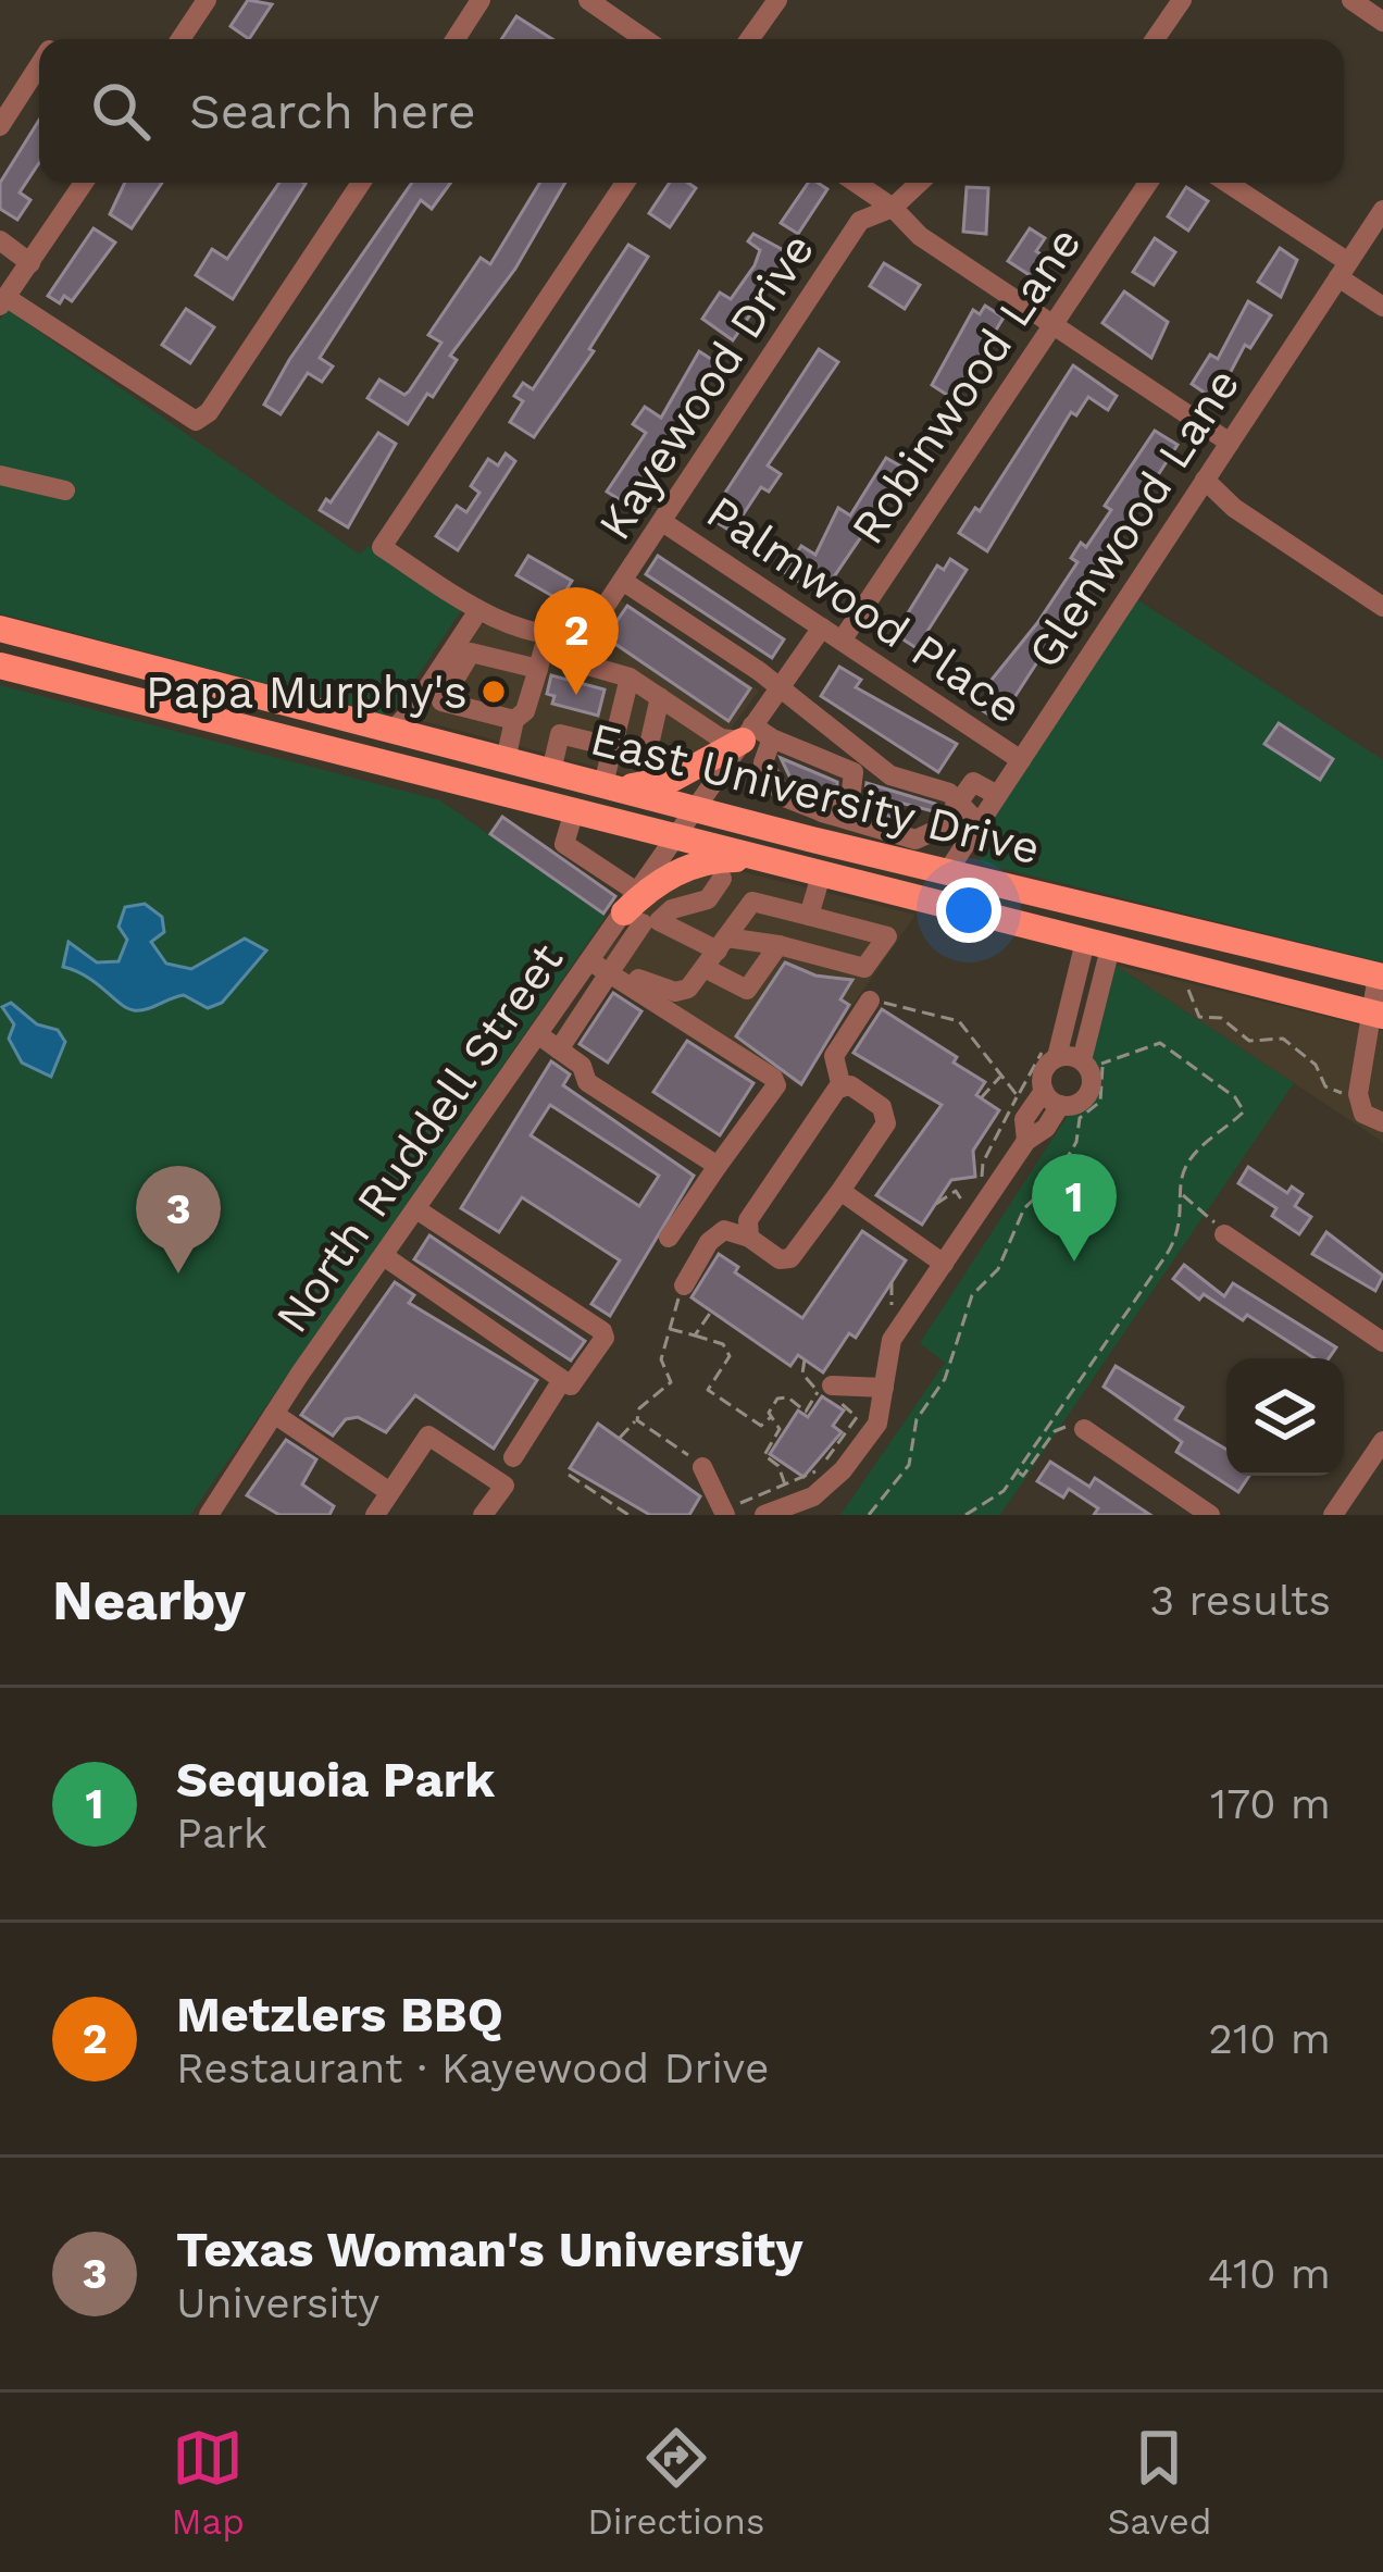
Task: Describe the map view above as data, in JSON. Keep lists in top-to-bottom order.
{
  "streets": {
    "main road": ["East University Drive"],
    "street": [
      "Robinwood Lane",
      "Kayewood Drive",
      "Glenwood Lane",
      "Palmwood Place",
      "North Ruddell Street"
    ]
  },
  "crossings": [
    ["Robinwood Lane", "Palmwood Place"],
    ["Kayewood Drive", "Palmwood Place"],
    ["Glenwood Lane", "Palmwood Place"],
    ["Glenwood Lane", "East University Drive"],
    ["East University Drive", "North Ruddell Street"]
  ],
  "places": ["Papa Murphy's"],
  "page": {
    "search": "Search here",
    "pins": ["2", "1", "3"],
    "heading": ["Nearby", "3 results"],
    "list": [
      {
        "mark": "1",
        "name": "Sequoia Park",
        "note": "Park",
        "value": "170 m"
      },
      {
        "mark": "2",
        "name": "Metzlers BBQ",
        "note": "Restaurant · Kayewood Drive",
        "value": "210 m"
      },
      {
        "mark": "3",
        "name": "Texas Woman's University",
        "note": "University",
        "value": "410 m"
      }
    ],
    "nav": ["Map", "Directions", "Saved"]
  }
}
